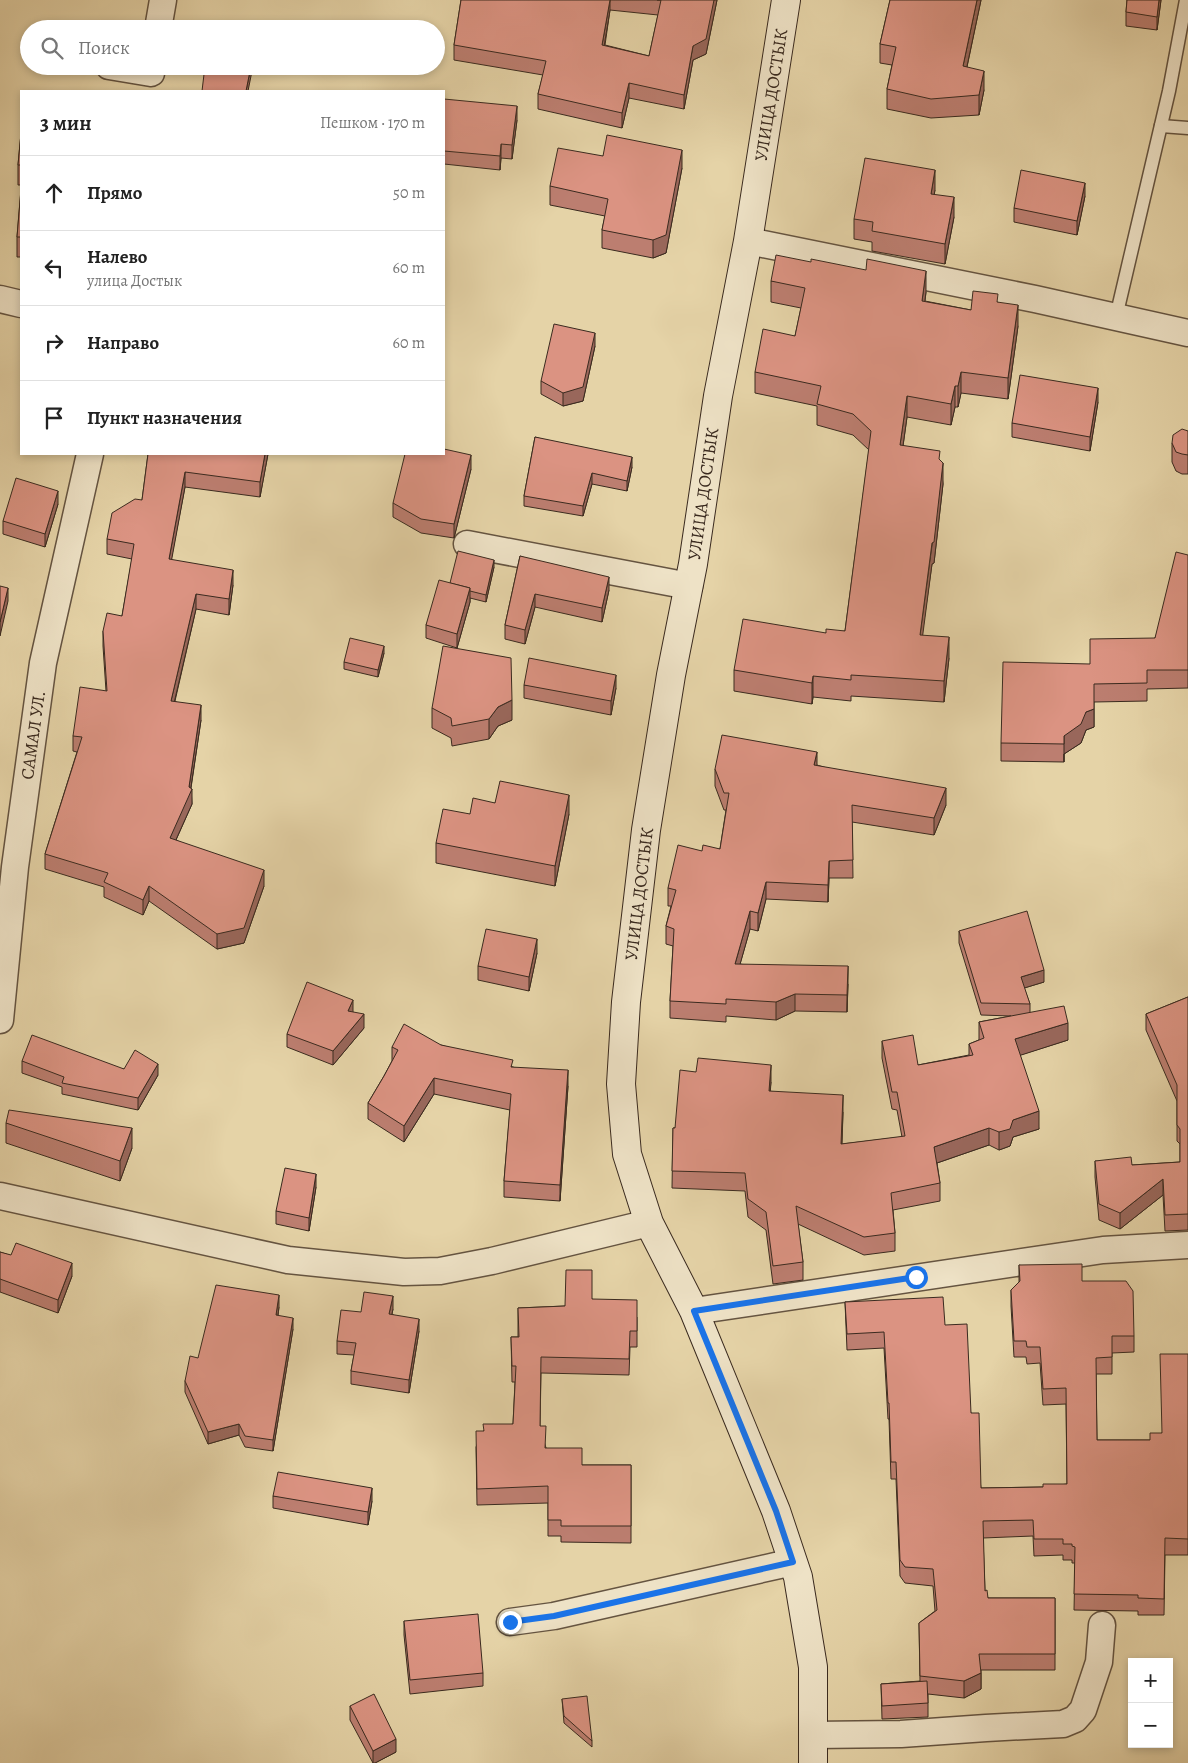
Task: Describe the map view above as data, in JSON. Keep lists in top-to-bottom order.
{
  "streets": {
    "main road": ["УЛИЦА ДОСТЫК"],
    "street": ["САМАЛ УЛ."]
  },
  "page": {
    "search": "Поиск",
    "heading": ["3 мин", "Пешком · 170 m"],
    "list": [
      ["Прямо", "50 m"],
      ["Налево", "улица Достык", "60 m"],
      ["Направо", "60 m"],
      "Пункт назначения"
    ],
    "map_buttons": ["+", "−"]
  }
}
